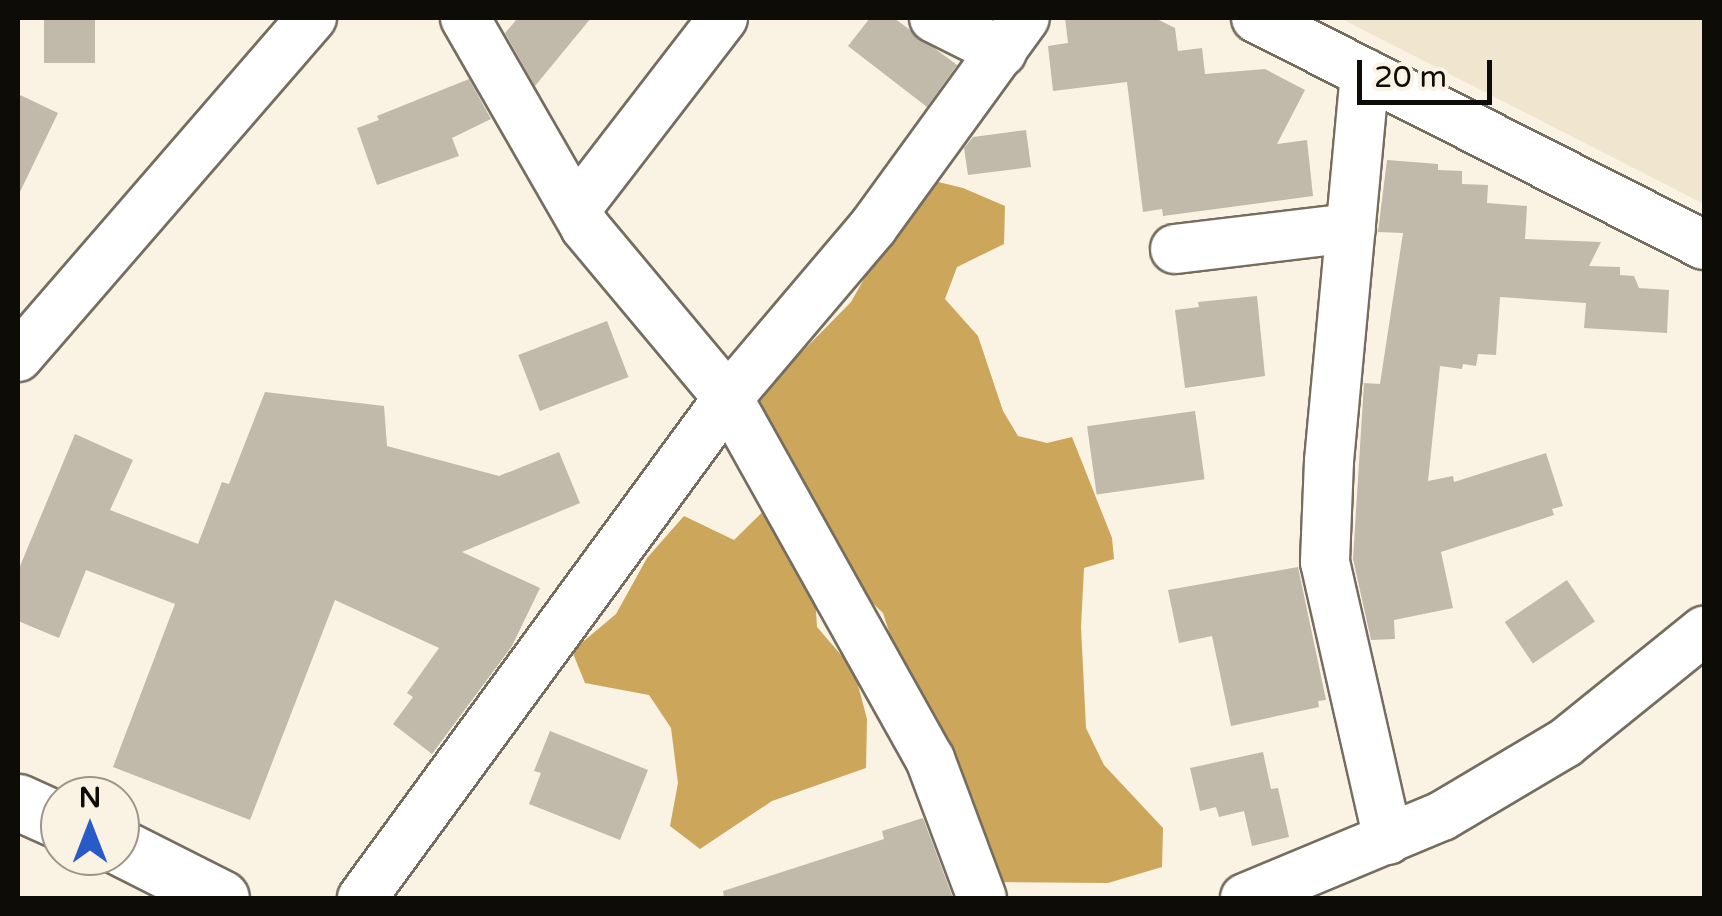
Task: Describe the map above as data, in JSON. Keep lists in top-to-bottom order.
{
  "scale_bar": "20 m",
  "north": "top"
}
